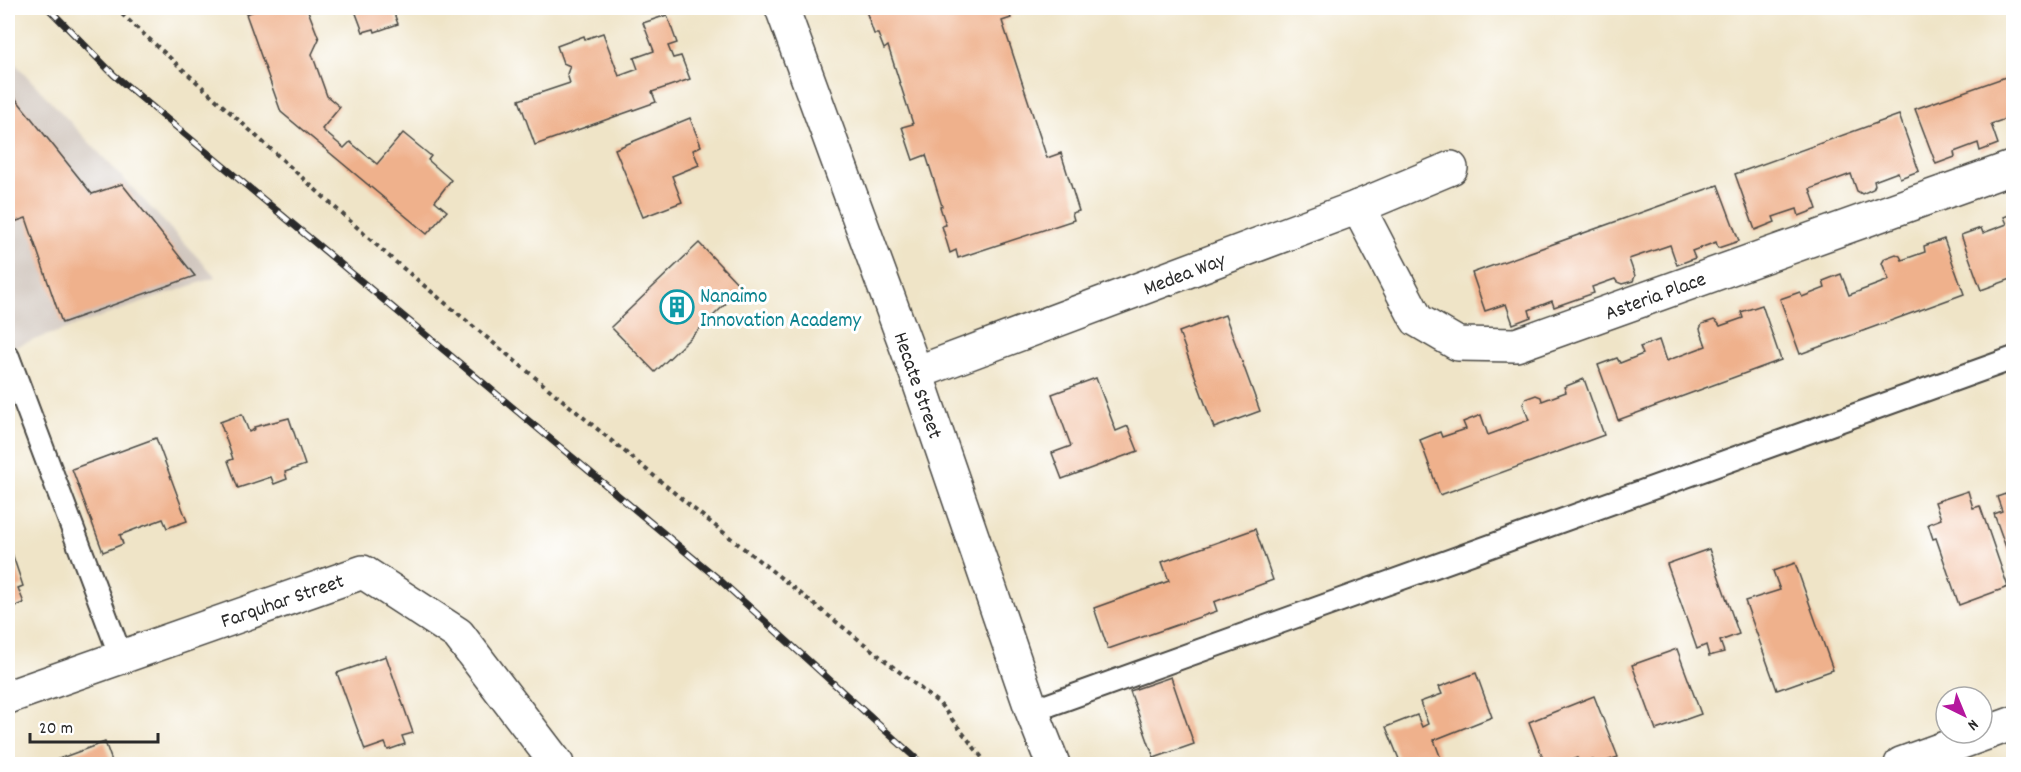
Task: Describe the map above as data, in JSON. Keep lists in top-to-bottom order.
{
  "streets": {
    "street": [
      "Medea Way",
      "Asteria Place",
      "Hecate Street",
      "Farquhar Street"
    ]
  },
  "crossings": [
    ["Medea Way", "Asteria Place"],
    ["Medea Way", "Hecate Street"]
  ],
  "places": {
    "building": ["Nanaimo Innovation Academy"]
  },
  "scale_bar": "20 m",
  "north": "bottom right"
}
